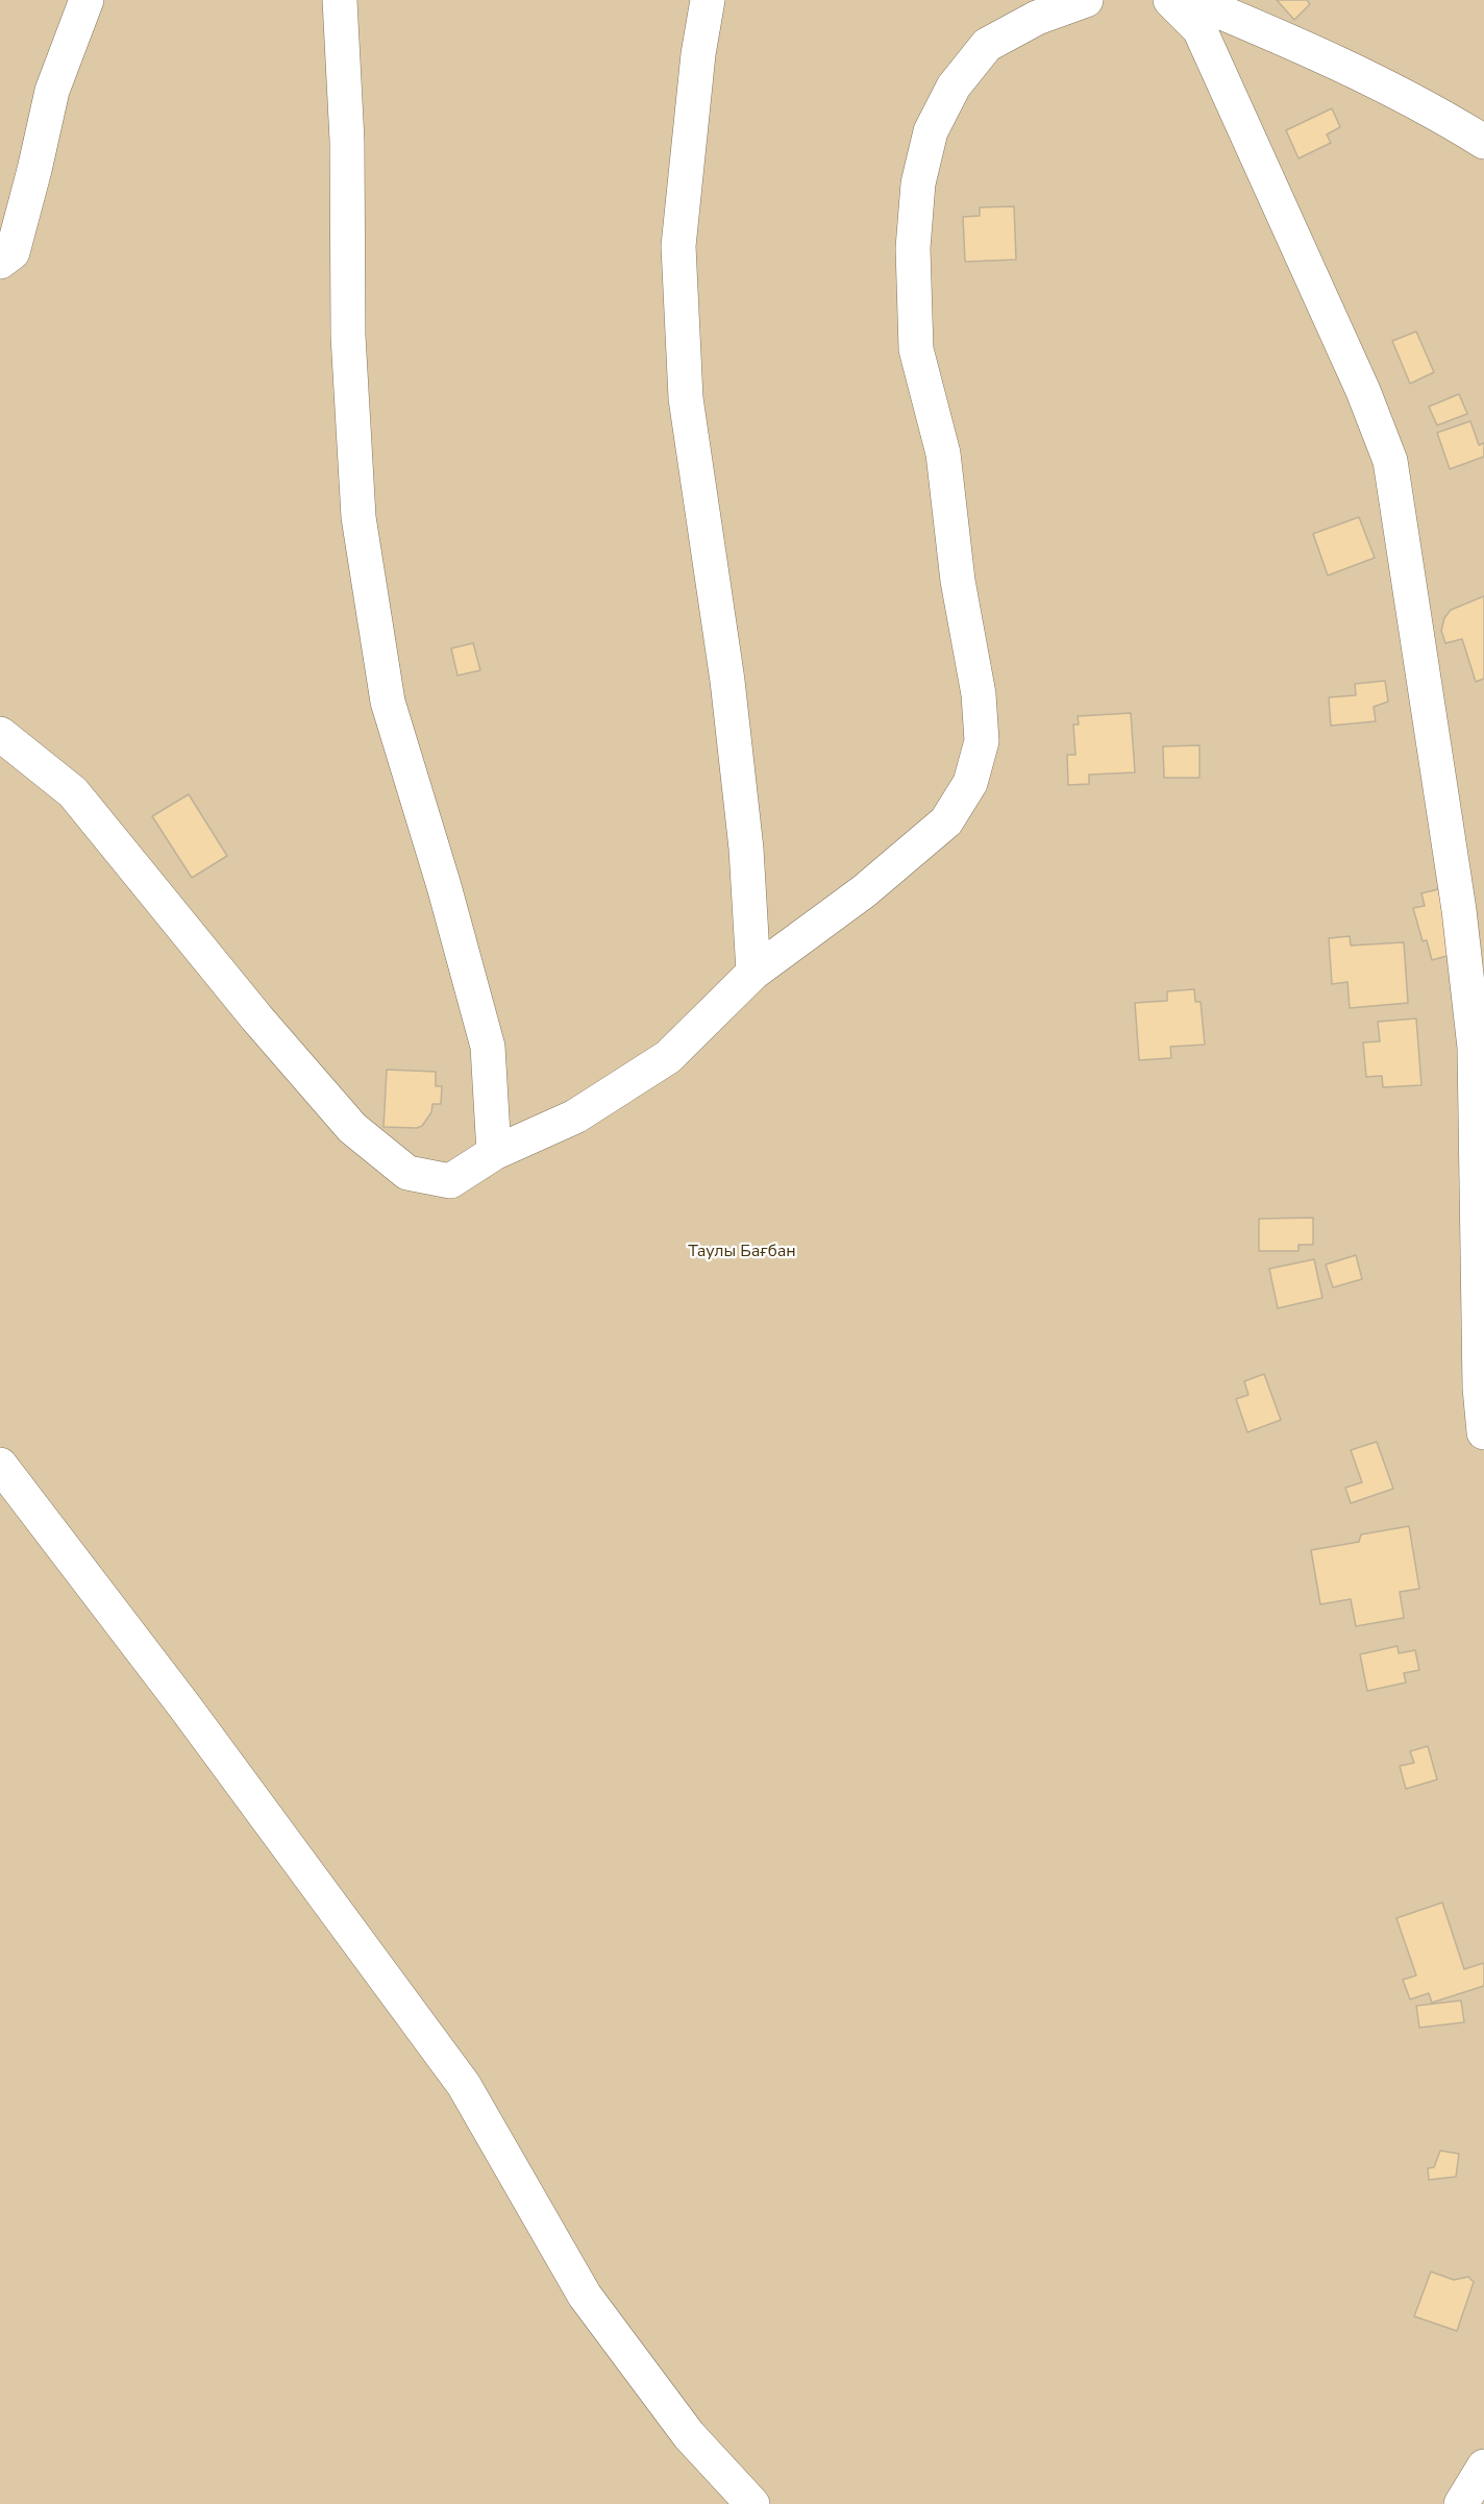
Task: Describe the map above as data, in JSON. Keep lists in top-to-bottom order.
{
  "parks": ["Таулы Бағбан"]
}
